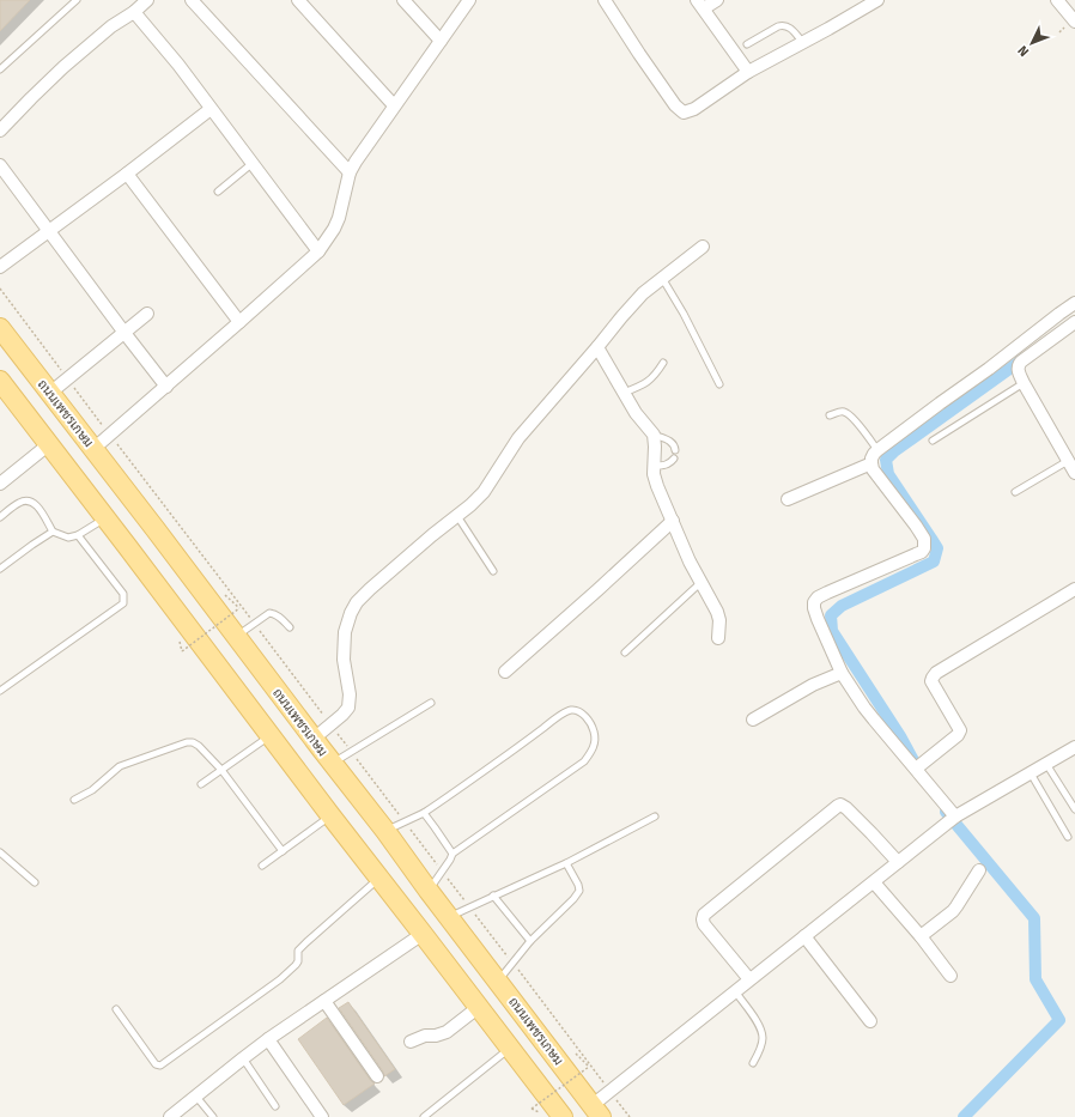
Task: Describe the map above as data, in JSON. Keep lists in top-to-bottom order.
{
  "streets": {
    "main road": ["ถนนเพชรเกษม"]
  },
  "north": "bottom left"
}
